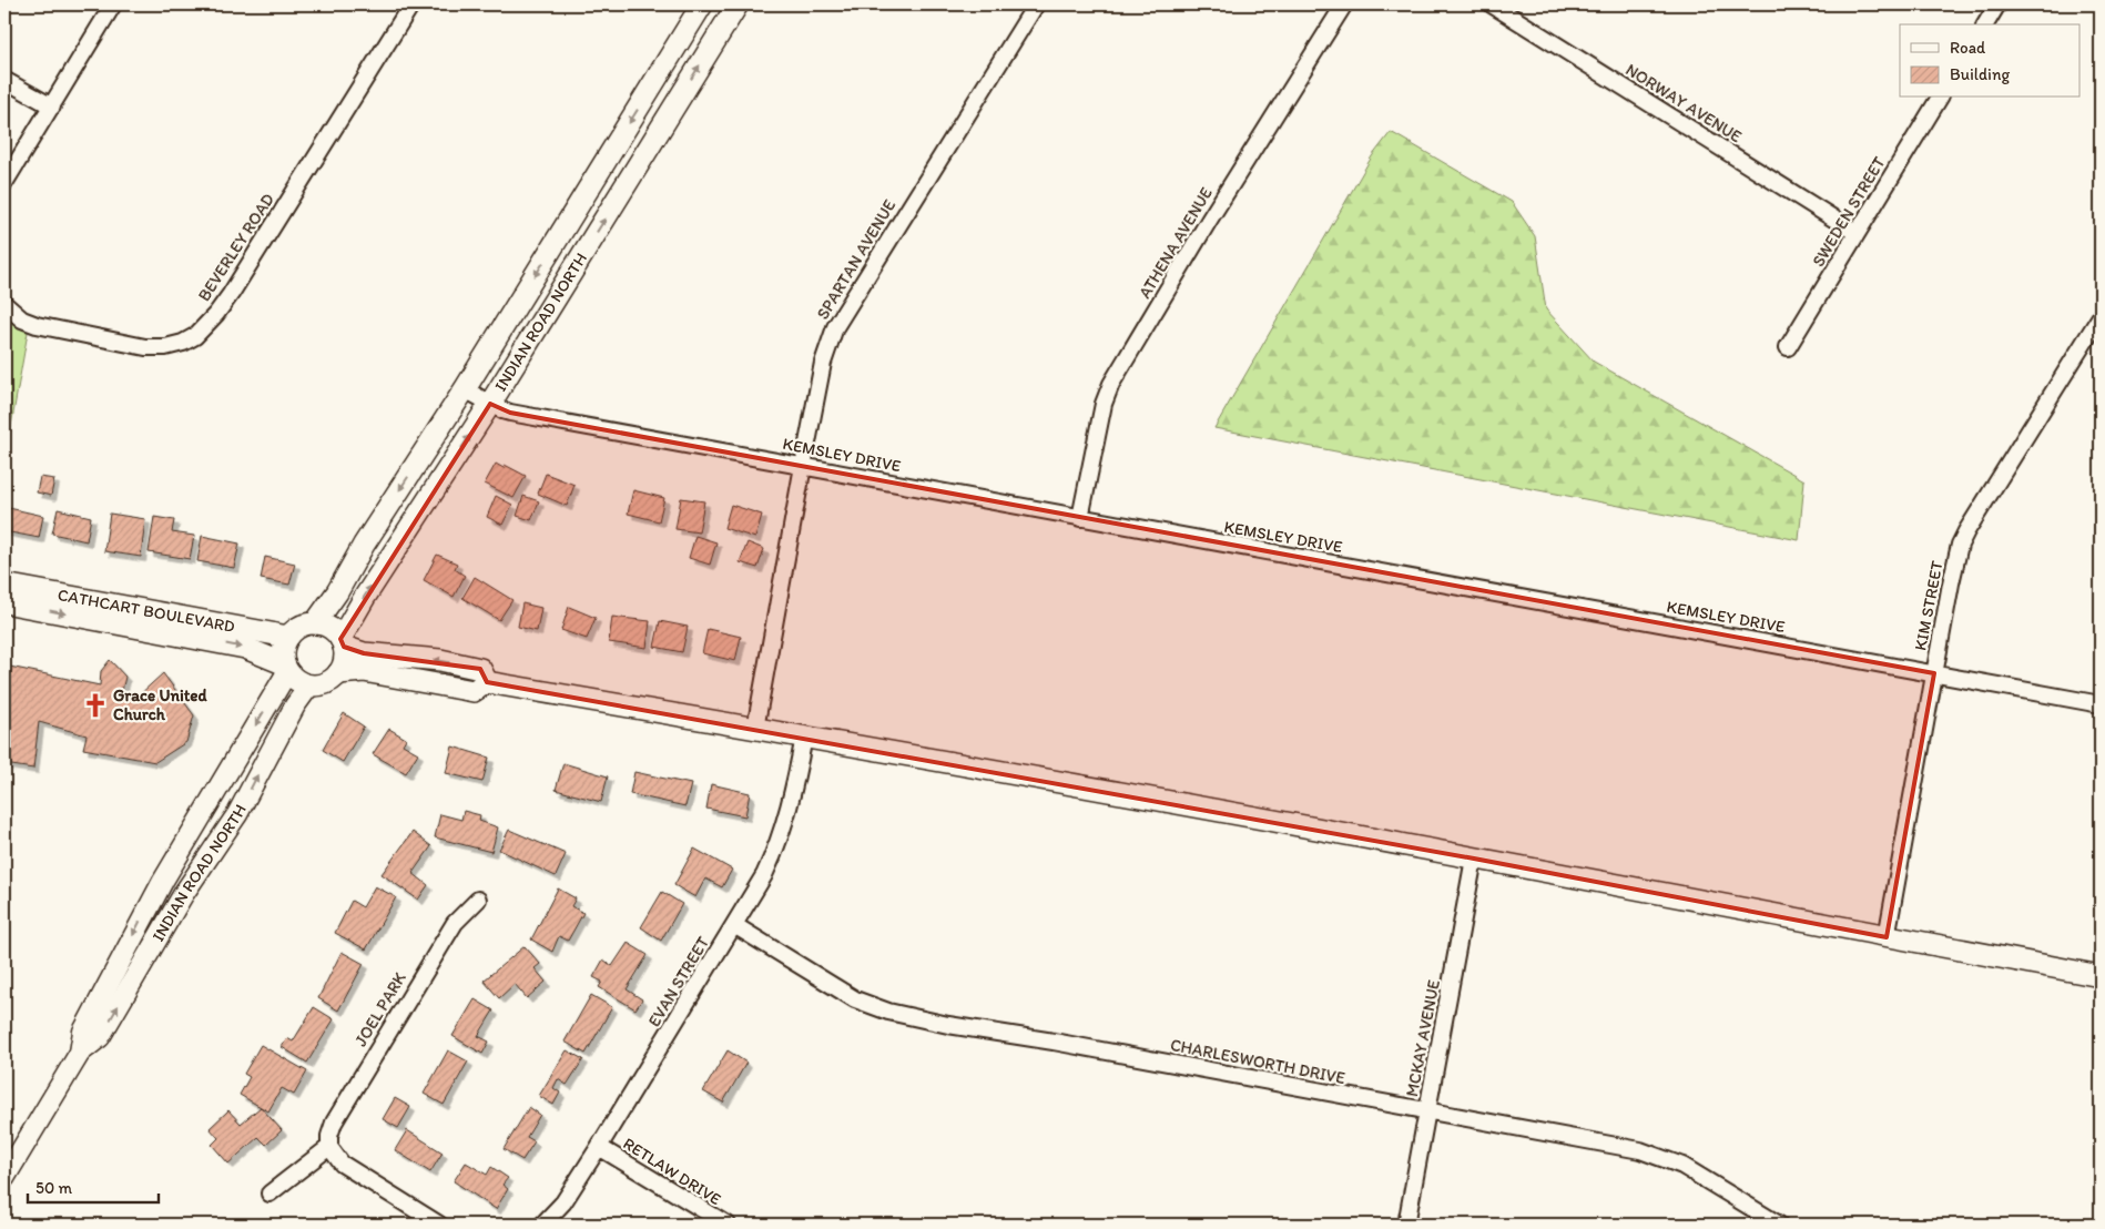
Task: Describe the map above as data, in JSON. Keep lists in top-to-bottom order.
{
  "streets": {
    "main road": ["INDIAN ROAD NORTH", "CATHCART BOULEVARD"],
    "street": [
      "NORWAY AVENUE",
      "SWEDEN STREET",
      "ATHENA AVENUE",
      "BEVERLEY ROAD",
      "SPARTAN AVENUE",
      "KEMSLEY DRIVE",
      "KIM STREET",
      "EVAN STREET",
      "JOEL PARK",
      "MCKAY AVENUE",
      "CHARLESWORTH DRIVE",
      "RETLAW DRIVE"
    ]
  },
  "crossings": [
    ["NORWAY AVENUE", "SWEDEN STREET"],
    ["ATHENA AVENUE", "KEMSLEY DRIVE"],
    ["SPARTAN AVENUE", "KEMSLEY DRIVE"],
    ["INDIAN ROAD NORTH", "KEMSLEY DRIVE"],
    ["INDIAN ROAD NORTH", "CATHCART BOULEVARD"],
    ["KEMSLEY DRIVE", "KIM STREET"],
    ["EVAN STREET", "CHARLESWORTH DRIVE"],
    ["EVAN STREET", "RETLAW DRIVE"],
    ["MCKAY AVENUE", "CHARLESWORTH DRIVE"]
  ],
  "places": {
    "church": ["Grace United Church"]
  },
  "legend": ["Road", "Building"],
  "scale_bar": "50 m"
}
